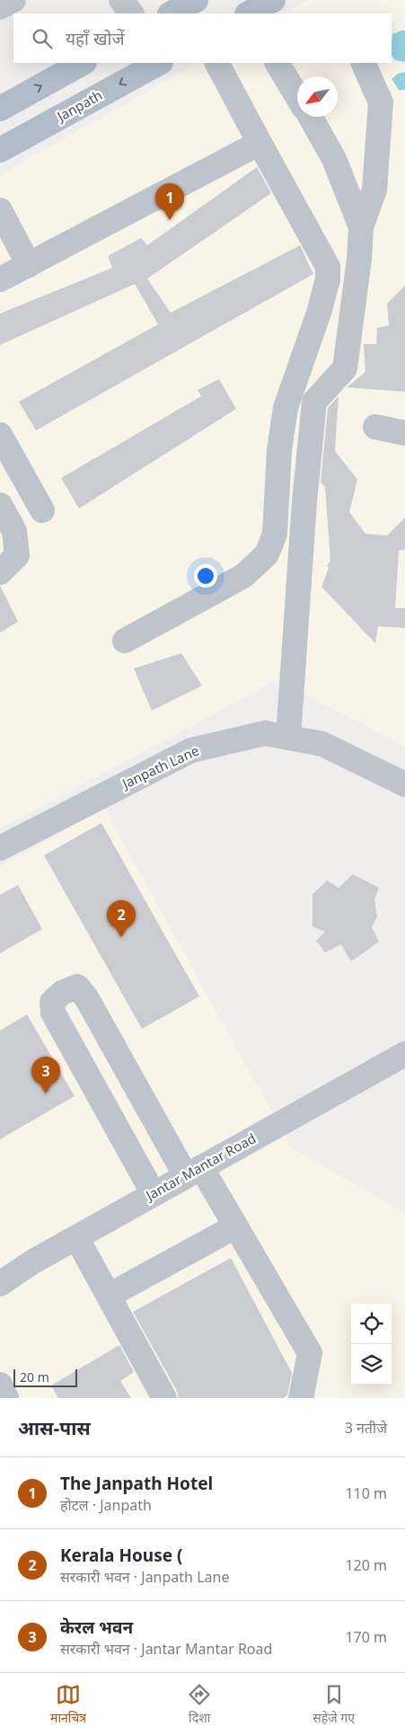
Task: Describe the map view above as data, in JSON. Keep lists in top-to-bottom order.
{
  "streets": {
    "main road": ["Janpath"],
    "street": ["Janpath Lane", "Jantar Mantar Road"]
  },
  "scale_bar": "20 m",
  "north": "bottom left",
  "page": {
    "search": "यहाँ खोजें",
    "pins": ["1", "2", "3"],
    "scale": "20 m",
    "heading": ["आस-पास", "3 नतीजे"],
    "list": [
      {
        "mark": "1",
        "name": "The Janpath Hotel",
        "note": "होटल · Janpath",
        "value": "110 m"
      },
      {
        "mark": "2",
        "name": "Kerala House (",
        "note": "सरकारी भवन · Janpath Lane",
        "value": "120 m"
      },
      {
        "mark": "3",
        "name": "केरल भवन",
        "note": "सरकारी भवन · Jantar Mantar Road",
        "value": "170 m"
      }
    ],
    "nav": ["मानचित्र", "दिशा", "सहेजे गए"]
  }
}
